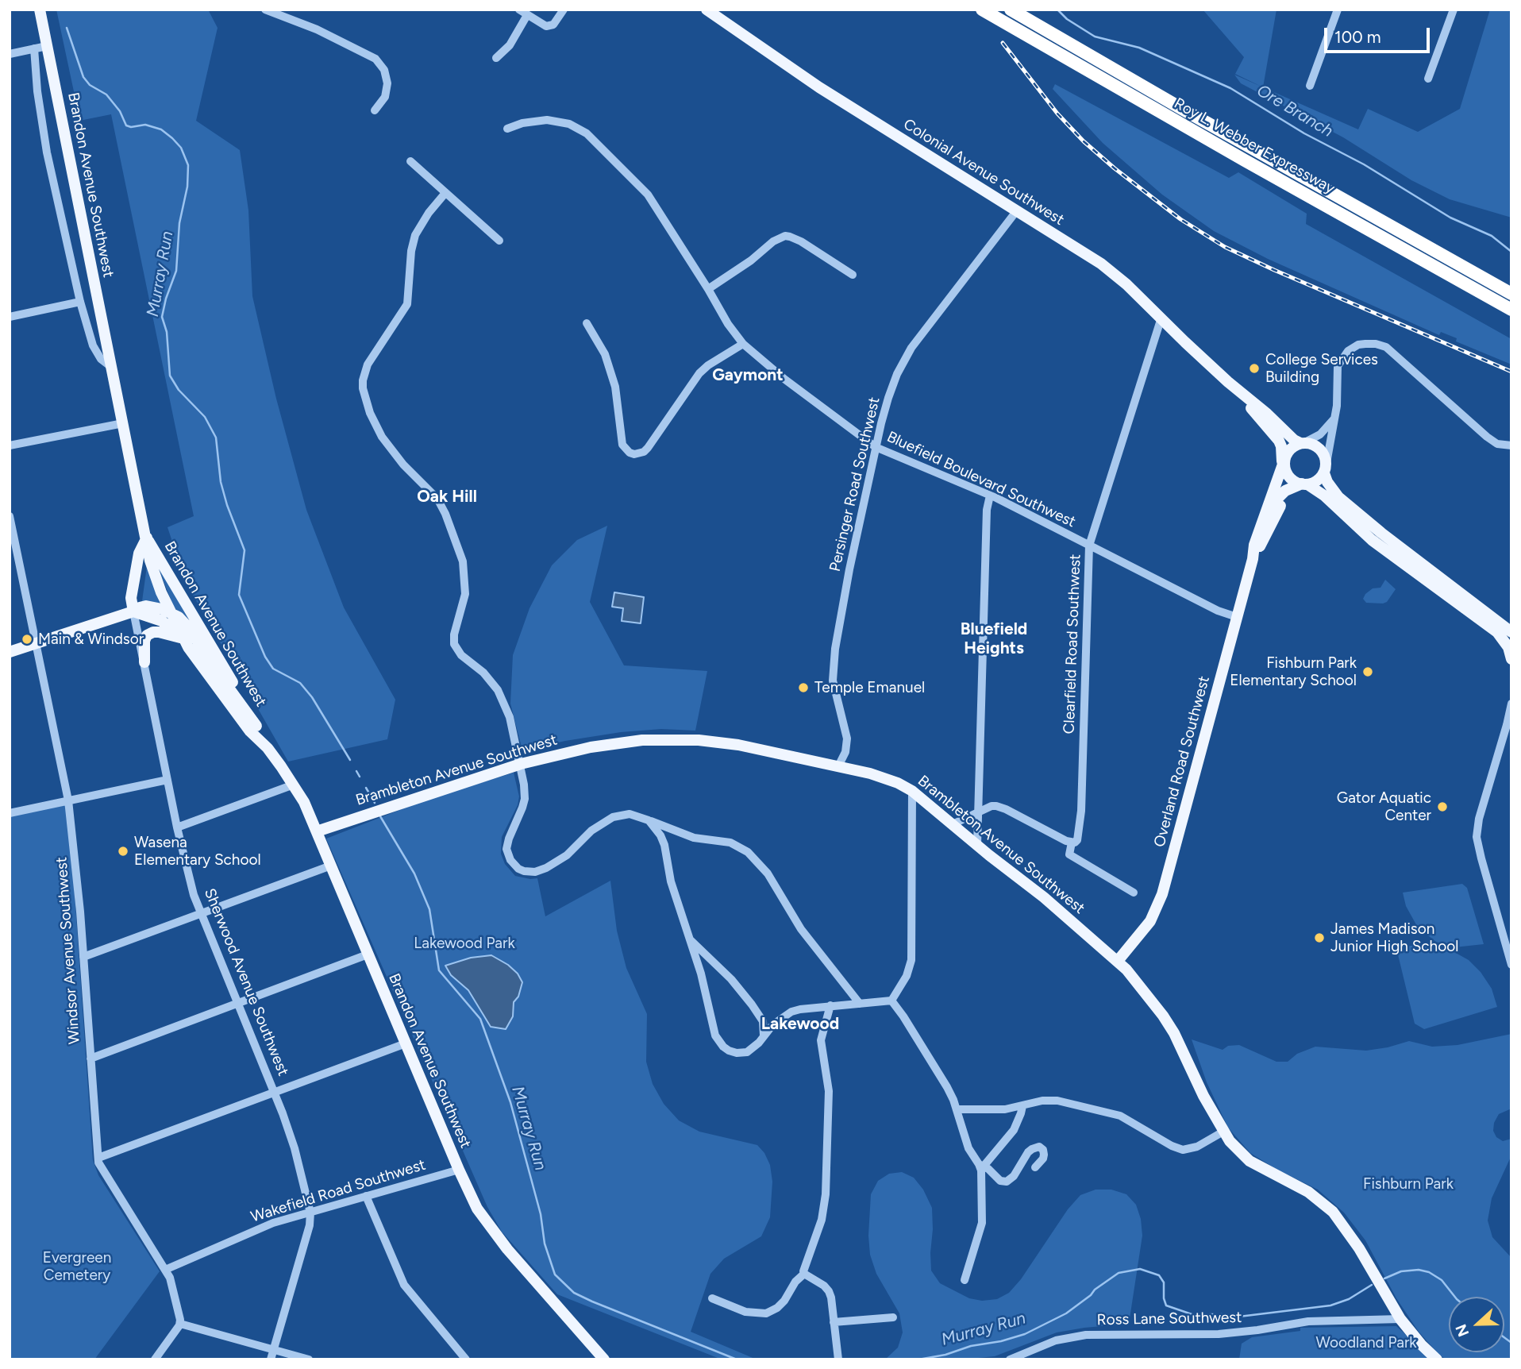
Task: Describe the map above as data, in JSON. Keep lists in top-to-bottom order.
{
  "streets": {
    "highway": ["Roy L. Webber Expressway"],
    "main road": [
      "Colonial Avenue Southwest",
      "Brandon Avenue Southwest",
      "Overland Road Southwest",
      "Brambleton Avenue Southwest",
      "Sherwood Avenue Southwest"
    ],
    "street": [
      "Bluefield Boulevard Southwest",
      "Persinger Road Southwest",
      "Clearfield Road Southwest",
      "Windsor Avenue Southwest",
      "Wakefield Road Southwest",
      "Ross Lane Southwest"
    ]
  },
  "crossings": [
    ["Colonial Avenue Southwest", "Persinger Road Southwest"],
    ["Colonial Avenue Southwest", "Clearfield Road Southwest"],
    ["Colonial Avenue Southwest", "Overland Road Southwest"],
    ["Brandon Avenue Southwest", "Brambleton Avenue Southwest"],
    ["Brandon Avenue Southwest", "Windsor Avenue Southwest"],
    ["Brandon Avenue Southwest", "Sherwood Avenue Southwest"],
    ["Brandon Avenue Southwest", "Wakefield Road Southwest"],
    ["Bluefield Boulevard Southwest", "Persinger Road Southwest"],
    ["Bluefield Boulevard Southwest", "Clearfield Road Southwest"],
    ["Bluefield Boulevard Southwest", "Overland Road Southwest"],
    ["Persinger Road Southwest", "Brambleton Avenue Southwest"],
    ["Overland Road Southwest", "Brambleton Avenue Southwest"],
    ["Brambleton Avenue Southwest", "Ross Lane Southwest"],
    ["Windsor Avenue Southwest", "Wakefield Road Southwest"],
    ["Sherwood Avenue Southwest", "Wakefield Road Southwest"]
  ],
  "districts": [
    "Gaymont",
    "Oak Hill",
    "Bluefield Heights",
    "Lakewood"
  ],
  "water": ["Ore Branch", "Murray Run"],
  "parks": [
    "Lakewood Park",
    "Fishburn Park",
    "Evergreen Cemetery",
    "Woodland Park"
  ],
  "places": [
    "College Services Building",
    "Main & Windsor",
    "Fishburn Park Elementary School",
    "Temple Emanuel",
    "Gator Aquatic Center",
    "Wasena Elementary School",
    "James Madison Junior High School"
  ],
  "scale_bar": "100 m",
  "north": "left"
}
